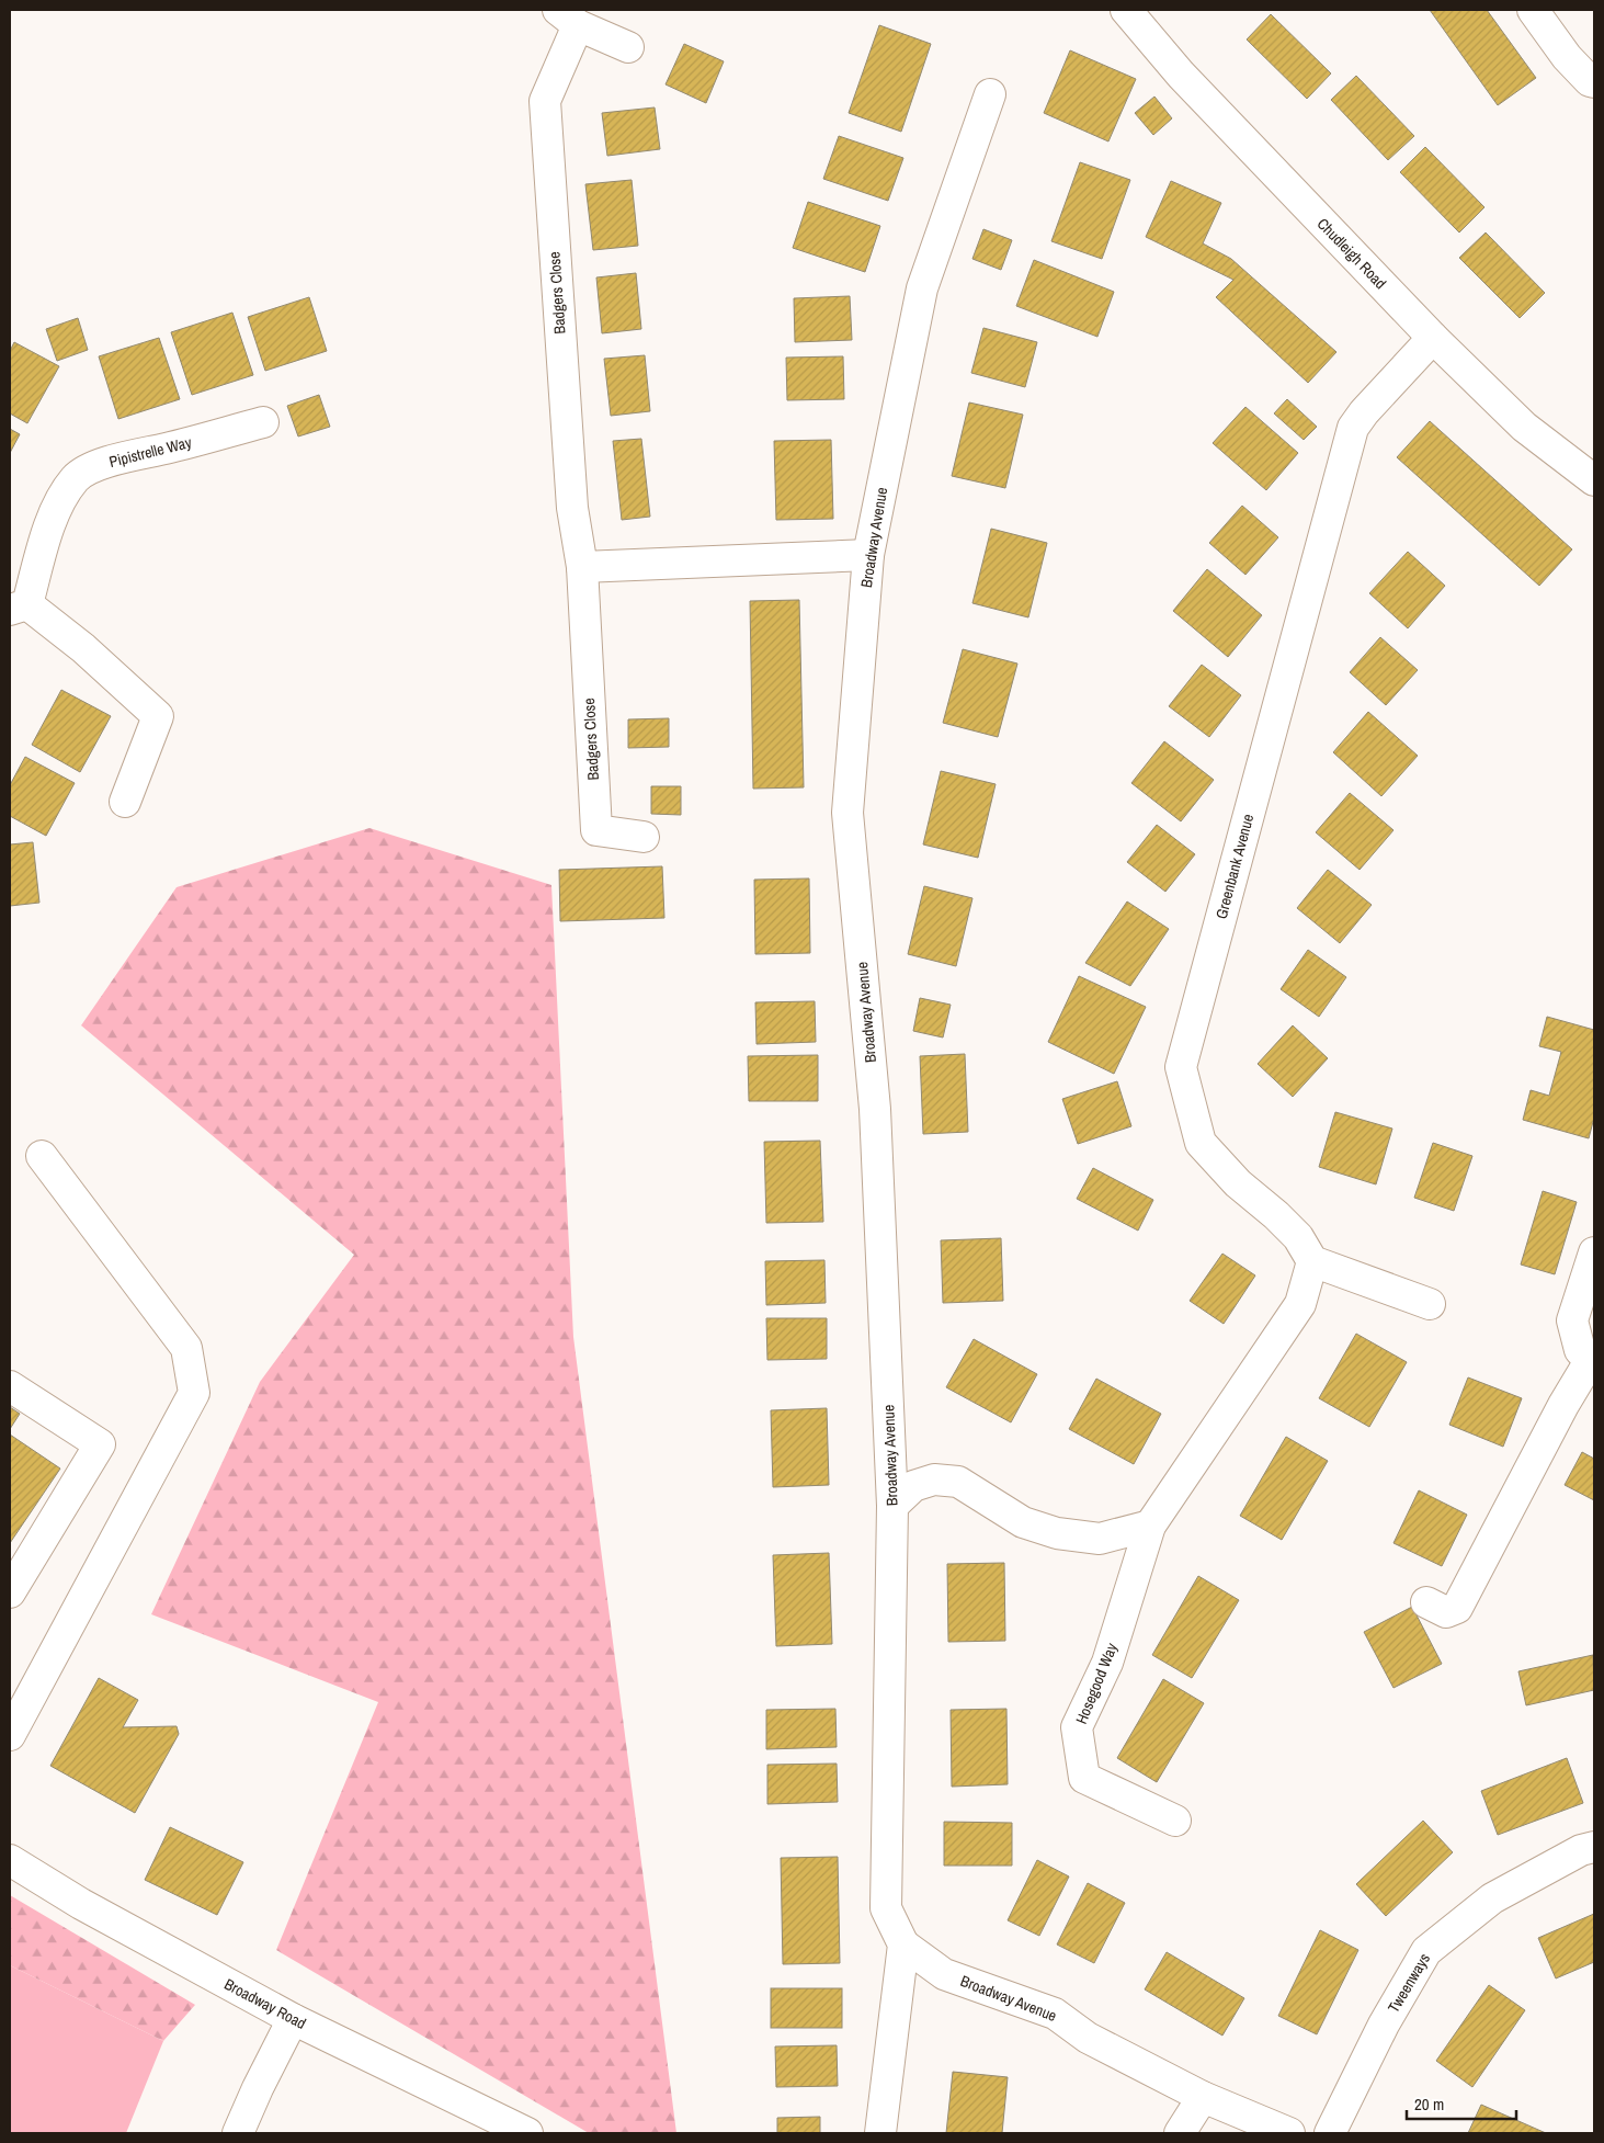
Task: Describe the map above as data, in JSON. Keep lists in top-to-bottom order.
{
  "streets": {
    "street": [
      "Chudleigh Road",
      "Badgers Close",
      "Pipistrelle Way",
      "Broadway Avenue",
      "Greenbank Avenue",
      "Hosegood Way",
      "Tweenways",
      "Broadway Road"
    ]
  },
  "crossings": [
    ["Chudleigh Road", "Greenbank Avenue"],
    ["Greenbank Avenue", "Hosegood Way"]
  ],
  "scale_bar": "20 m"
}
